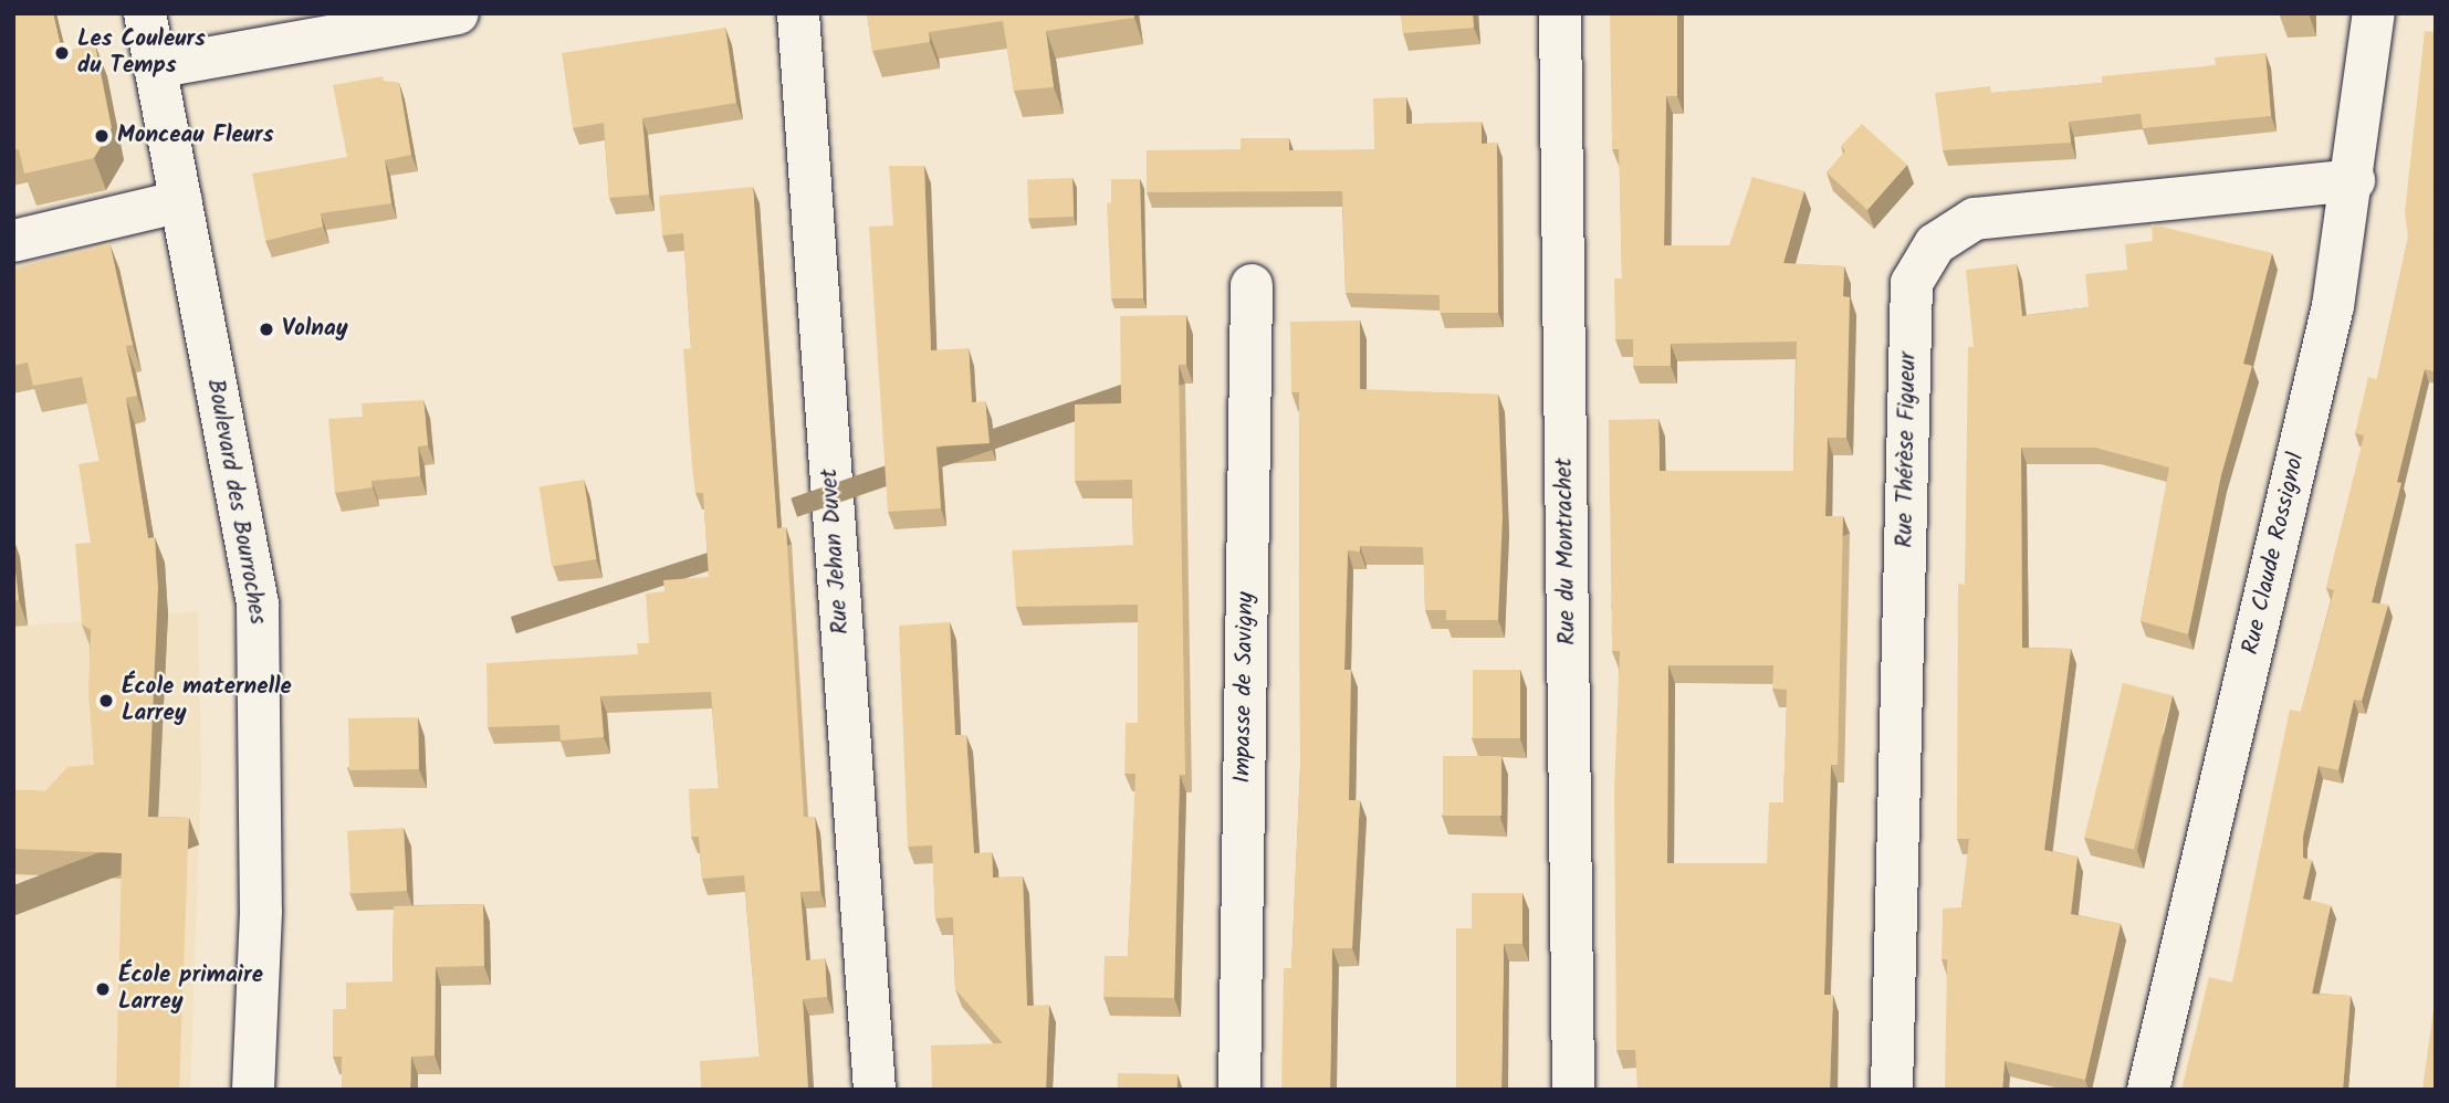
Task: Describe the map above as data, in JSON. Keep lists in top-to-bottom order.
{
  "streets": {
    "street": [
      "Rue Thérèse Figueur",
      "Boulevard des Bourroches",
      "Rue Jehan Duvet",
      "Rue du Montrachet",
      "Rue Claude Rossignol",
      "Impasse de Savigny"
    ]
  },
  "crossings": [
    ["Rue Thérèse Figueur", "Rue Claude Rossignol"]
  ],
  "places": [
    "Les Couleurs du Temps",
    "Monceau Fleurs",
    "Volnay",
    "École maternelle Larrey",
    "École primaire Larrey"
  ]
}
